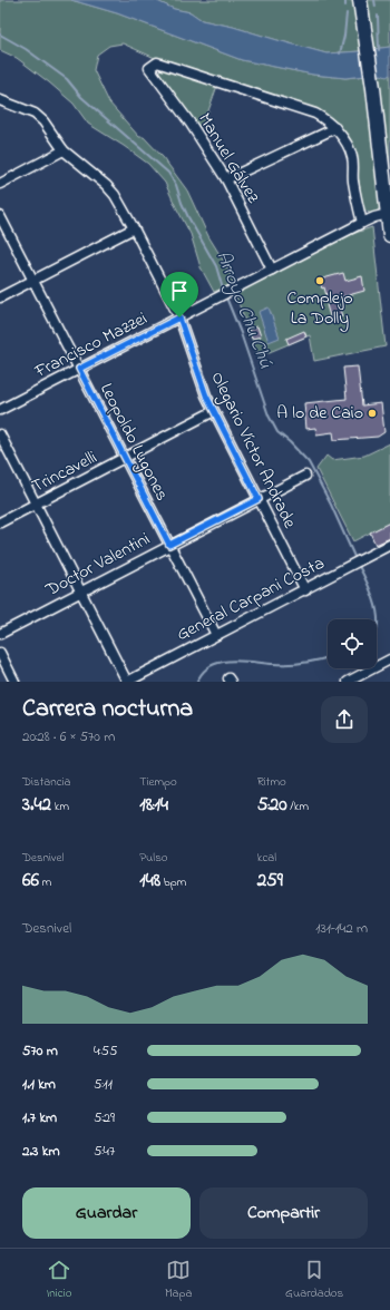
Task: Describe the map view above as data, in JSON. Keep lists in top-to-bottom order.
{
  "streets": {
    "street": [
      "Manuel Gálvez",
      "Francisco Mazzei",
      "Leopoldo Lugones",
      "Olegario Víctor Andrade",
      "Trincavelli",
      "Doctor Valentini",
      "General Carpani Costa"
    ]
  },
  "crossings": [
    ["Manuel Gálvez", "Francisco Mazzei"],
    ["Francisco Mazzei", "Leopoldo Lugones"],
    ["Francisco Mazzei", "Olegario Víctor Andrade"],
    ["Leopoldo Lugones", "Trincavelli"],
    ["Leopoldo Lugones", "Doctor Valentini"],
    ["Leopoldo Lugones", "General Carpani Costa"],
    ["Olegario Víctor Andrade", "Trincavelli"],
    ["Olegario Víctor Andrade", "Doctor Valentini"],
    ["Olegario Víctor Andrade", "General Carpani Costa"]
  ],
  "water": ["Arroyo Chu Chú"],
  "places": ["Complejo La Dolly", "A lo de Caio"],
  "page": {
    "heading": ["Carrera nocturna", "20:28 · 6 × 570 m"],
    "stats": [
      ["Distancia", "3.42 km"],
      ["Tiempo", "18:14"],
      ["Ritmo", "5:20 /km"],
      ["Desnivel", "66 m"],
      ["Pulso", "148 bpm"],
      ["kcal", "259"]
    ],
    "chart": ["Desnivel", "131–142 m"],
    "list": [
      {
        "name": "570 m",
        "note": "4:55"
      },
      {
        "name": "1.1 km",
        "note": "5:11"
      },
      {
        "name": "1.7 km",
        "note": "5:29"
      },
      {
        "name": "2.3 km",
        "note": "5:47"
      }
    ],
    "buttons": ["Guardar", "Compartir"],
    "tabs": ["Inicio", "Mapa", "Guardados"]
  }
}
